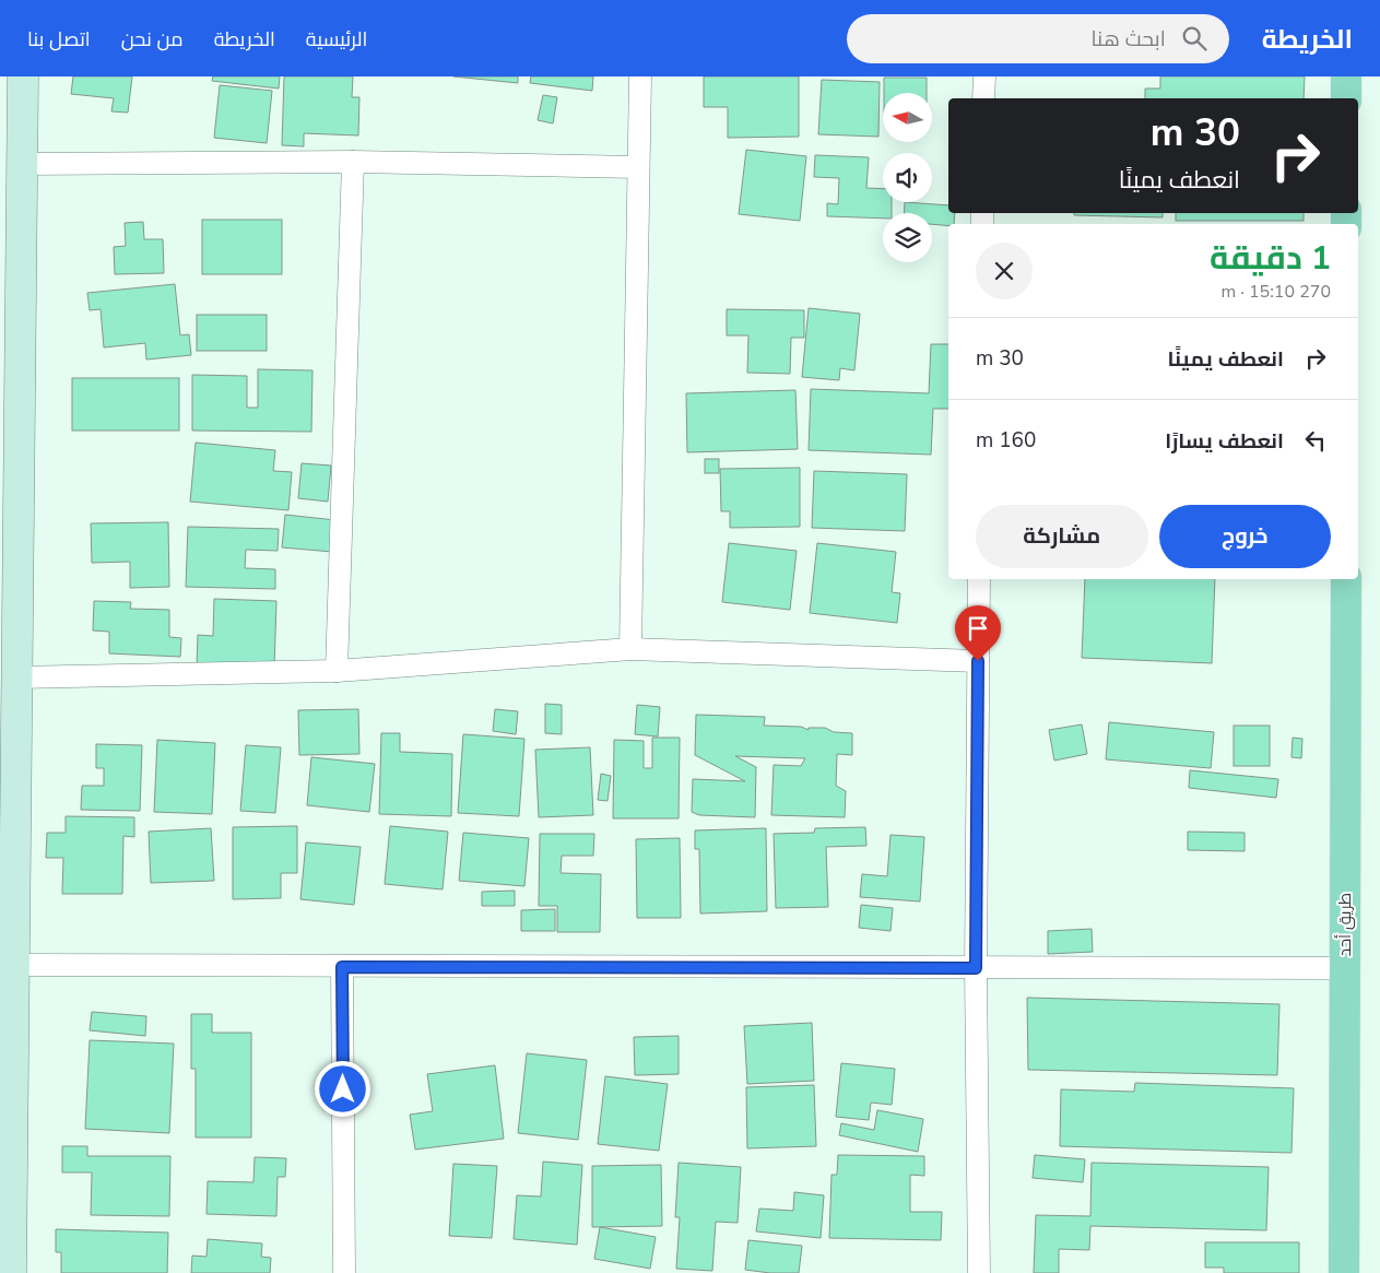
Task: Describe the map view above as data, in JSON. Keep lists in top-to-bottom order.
{
  "streets": {
    "main road": ["طريق أحد"]
  },
  "north": "left",
  "page": {
    "header": "الخريطة",
    "search": "ابحث هنا",
    "nav": [
      "الرئيسية",
      "الخريطة",
      "من نحن",
      "اتصل بنا"
    ],
    "turn": ["30 m", "انعطف يمينًا"],
    "heading": ["1 دقيقة", "270 m · 15:10"],
    "list": [
      {
        "name": "انعطف يمينًا",
        "value": "30 m"
      },
      {
        "name": "انعطف يسارًا",
        "value": "160 m"
      }
    ],
    "buttons": ["خروج", "مشاركة"]
  }
}
